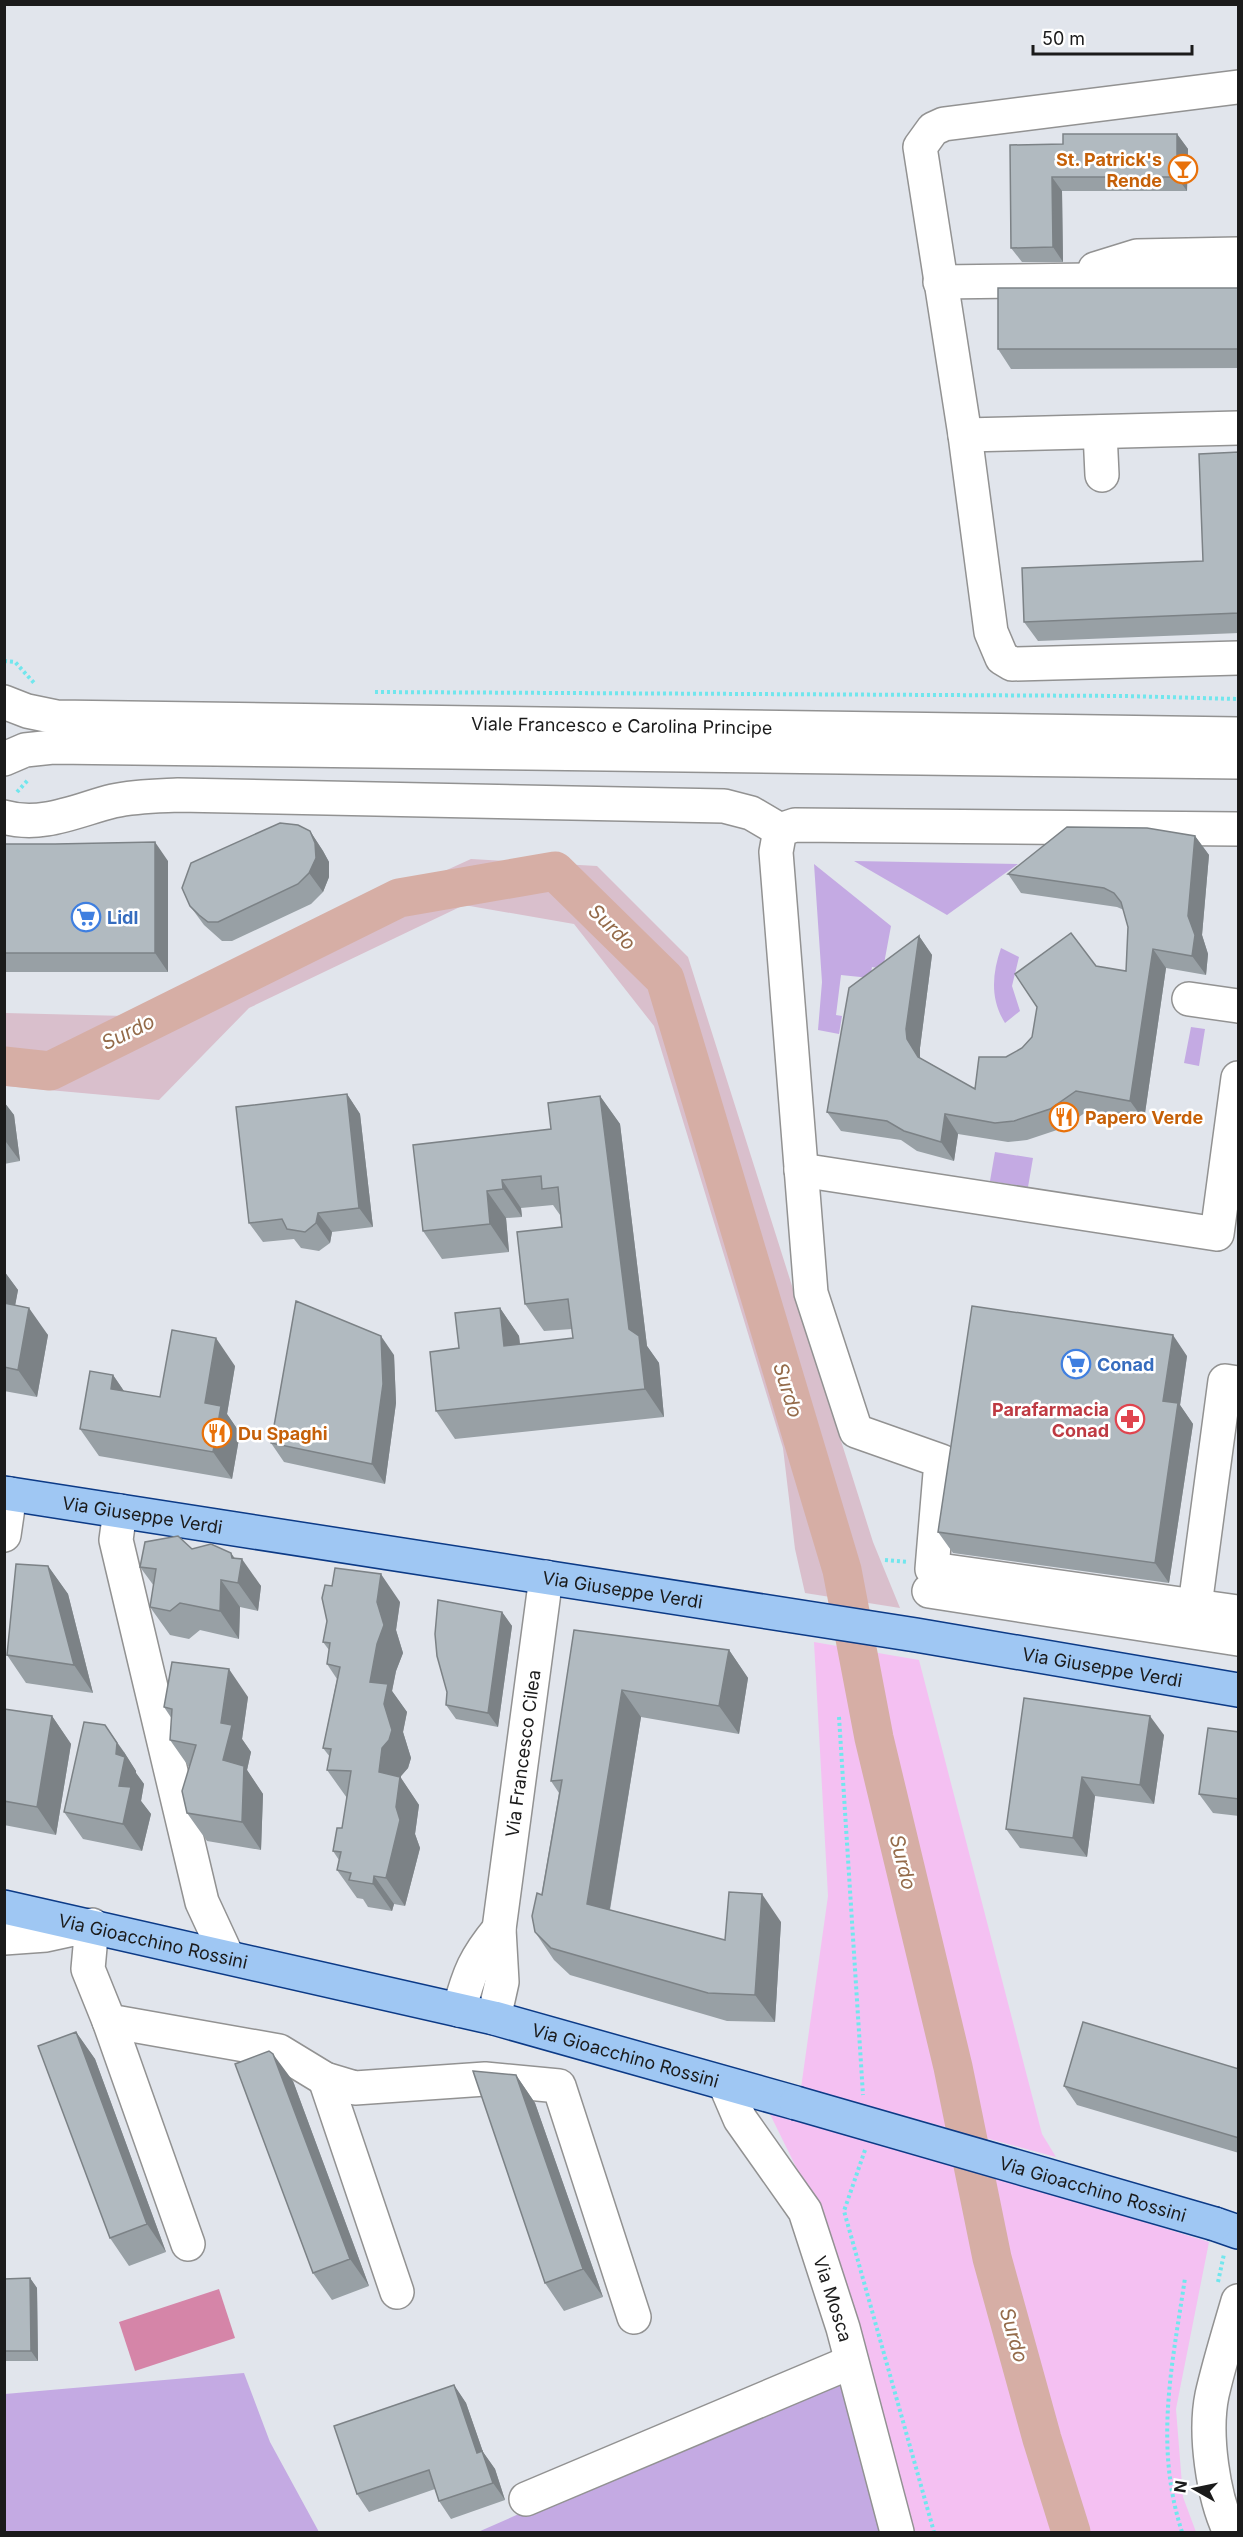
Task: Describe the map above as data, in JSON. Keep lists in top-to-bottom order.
{
  "streets": {
    "main road": ["Via Giuseppe Verdi", "Via Gioacchino Rossini"],
    "street": ["Viale Francesco e Carolina Principe", "Via Francesco Cilea", "Via Mosca"]
  },
  "crossings": [
    ["Via Giuseppe Verdi", "Via Francesco Cilea"],
    ["Via Francesco Cilea", "Via Gioacchino Rossini"],
    ["Via Gioacchino Rossini", "Via Mosca"]
  ],
  "water": ["Surdo"],
  "places": {
    "bar": ["St. Patrick's Rende"],
    "supermarket": ["Lidl", "Conad"],
    "restaurant": ["Papero Verde", "Du Spaghi"],
    "pharmacy": ["Parafarmacia Conad"]
  },
  "scale_bar": "50 m",
  "north": "left"
}
